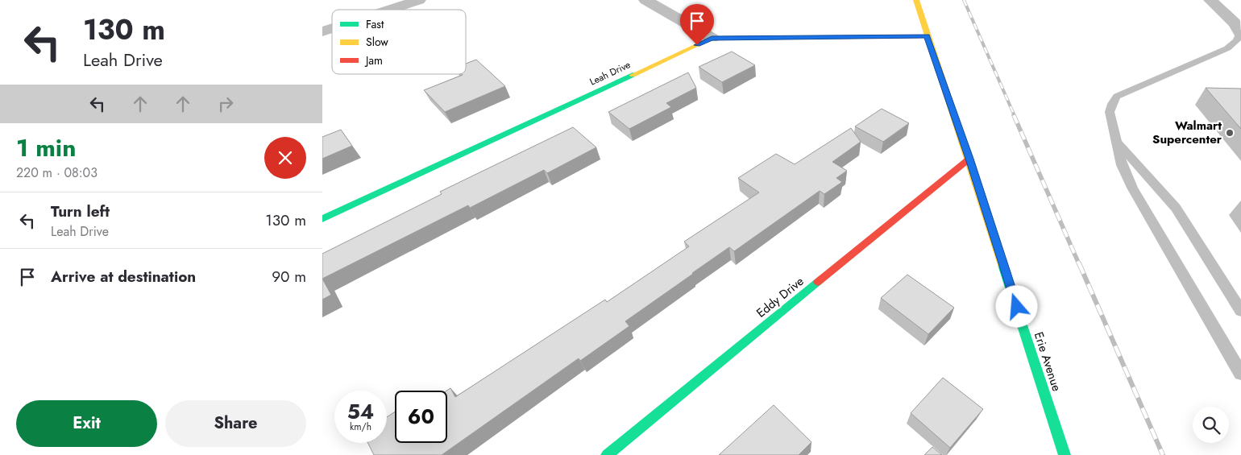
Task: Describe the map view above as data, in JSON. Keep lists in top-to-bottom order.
{
  "streets": {
    "street": ["Leah Drive", "Eddy Drive", "Erie Avenue"]
  },
  "crossings": [
    ["Leah Drive", "Erie Avenue"],
    ["Eddy Drive", "Erie Avenue"]
  ],
  "places": ["Walmart Supercenter"],
  "legend": ["Fast", "Slow", "Jam"],
  "page": {
    "turn": ["130 m", "Leah Drive"],
    "heading": ["1 min", "220 m · 08:03"],
    "list": [
      {
        "name": "Turn left",
        "note": "Leah Drive",
        "value": "130 m"
      },
      {
        "name": "Arrive at destination",
        "value": "90 m"
      }
    ],
    "speed": "54 km/h",
    "limit": "60",
    "buttons": ["Exit", "Share"]
  }
}
